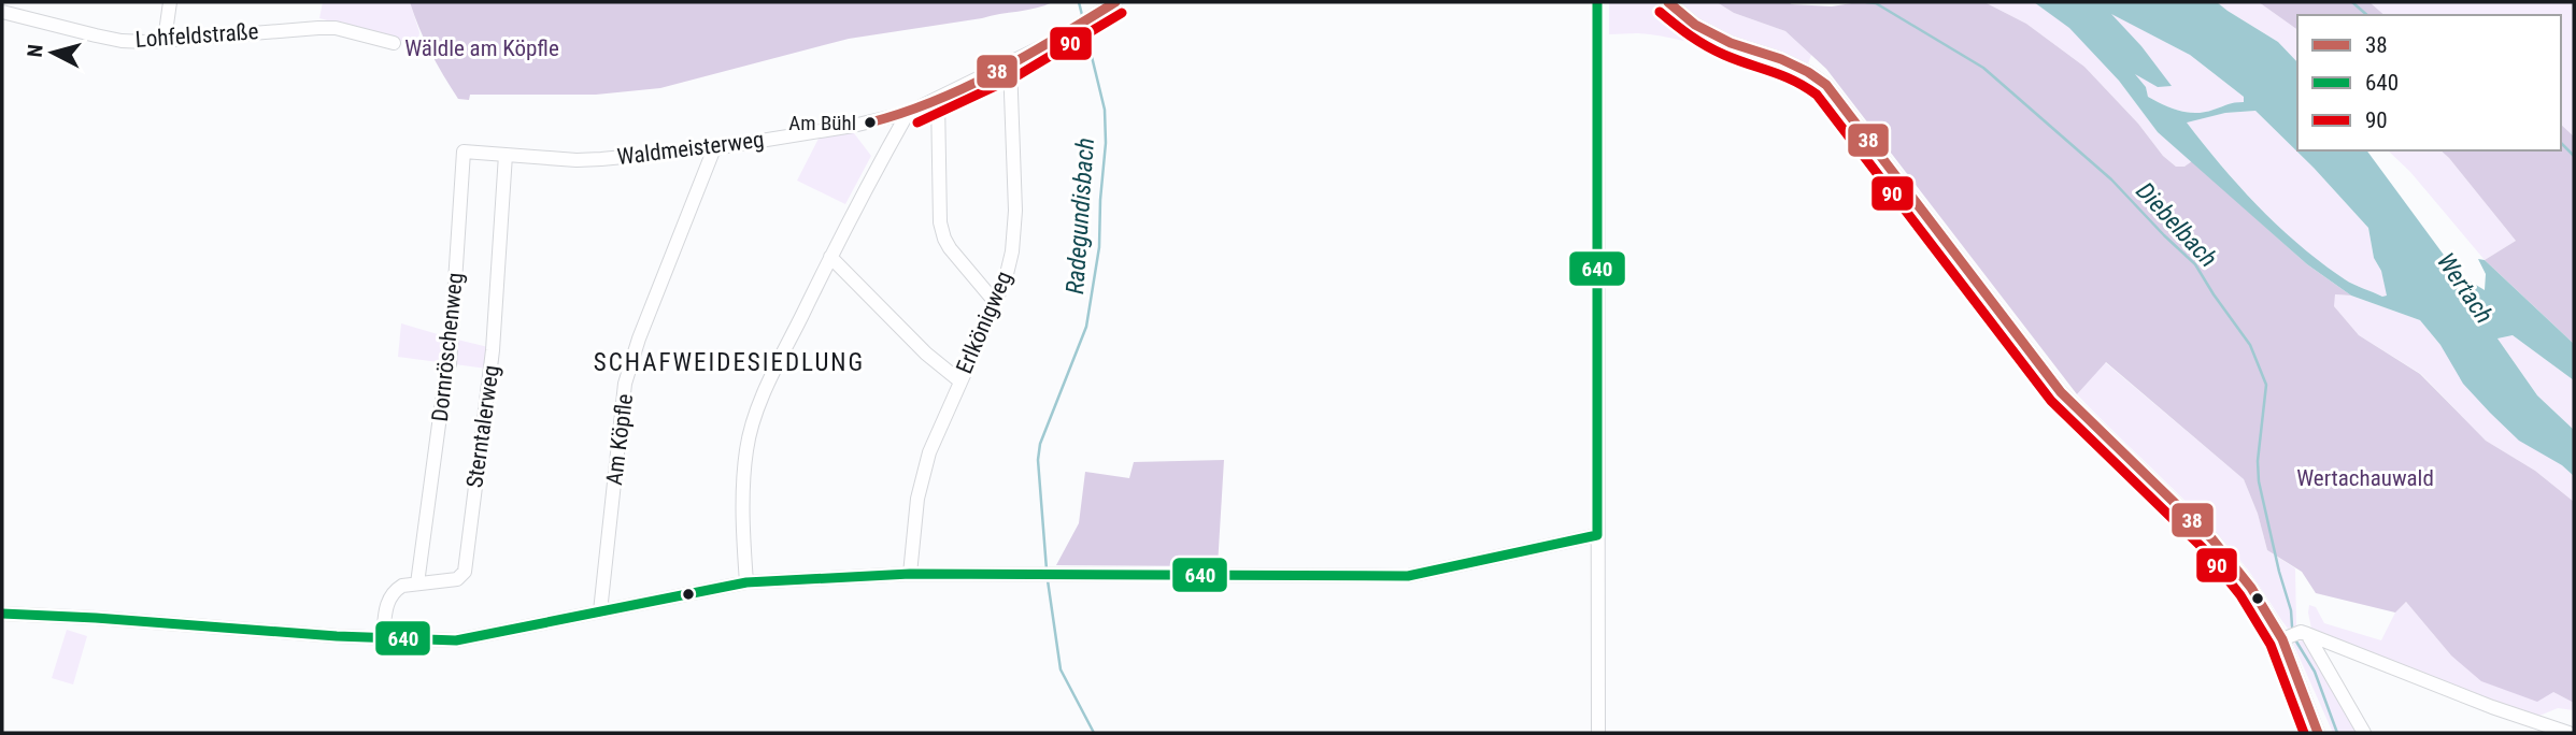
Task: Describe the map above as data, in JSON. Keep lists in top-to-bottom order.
{
  "streets": {
    "street": [
      "Lohfeldstraße",
      "Waldmeisterweg",
      "Erlkönigweg",
      "Dornröschenweg",
      "Sterntalerweg",
      "Am Köpfle"
    ]
  },
  "crossings": [
    ["Waldmeisterweg", "Erlkönigweg"],
    ["Waldmeisterweg", "Dornröschenweg"],
    ["Waldmeisterweg", "Sterntalerweg"],
    ["Waldmeisterweg", "Am Köpfle"],
    ["Dornröschenweg", "Sterntalerweg"]
  ],
  "districts": ["SCHAFWEIDESIEDLUNG"],
  "water": ["Radegundisbach", "Diebelbach", "Wertach"],
  "parks": ["Wäldle am Köpfle", "Wertachauwald"],
  "places": ["Am Bühl"],
  "lines": ["transit line 38", "transit line 640", "transit line 90"],
  "legend": ["38", "640", "90"],
  "north": "left"
}
